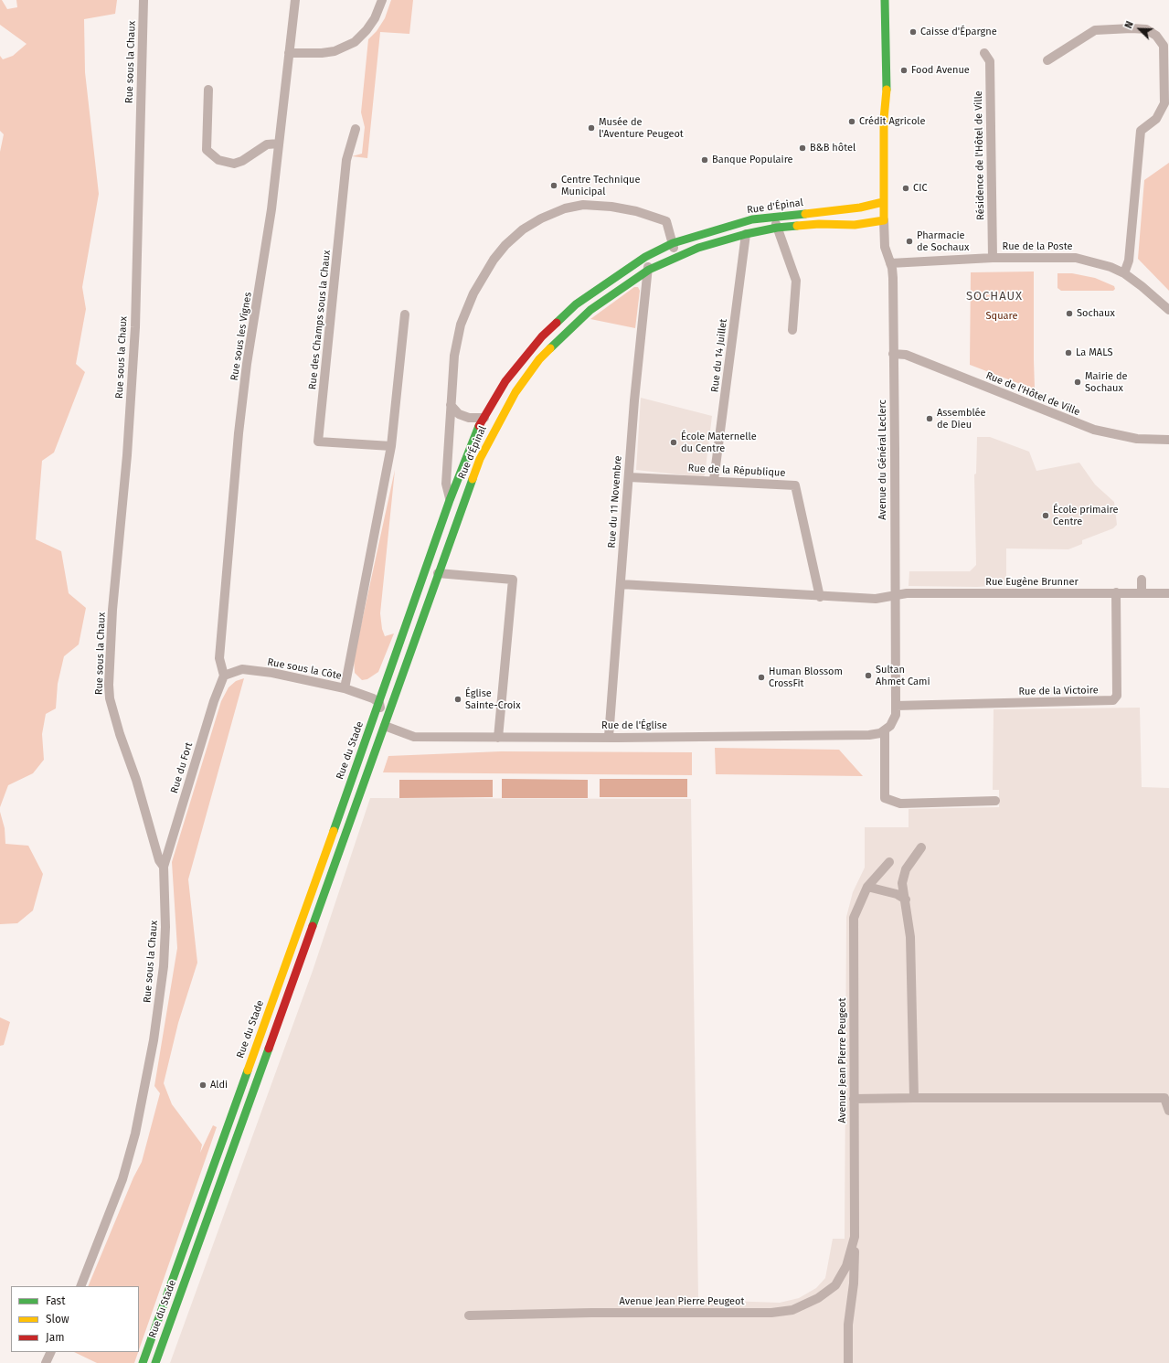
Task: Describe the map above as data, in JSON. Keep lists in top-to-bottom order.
{
  "streets": {
    "main road": ["Rue d'Épinal", "Avenue du Général Leclerc", "Rue du Stade"],
    "street": [
      "Rue sous la Chaux",
      "Résidence de l'Hôtel de Ville",
      "Rue de la Poste",
      "Rue des Champs sous la Chaux",
      "Rue sous les Vignes",
      "Rue du 14 Juillet",
      "Rue de l'Hôtel de Ville",
      "Rue de la République",
      "Rue du 11 Novembre",
      "Rue Eugène Brunner",
      "Rue sous la Côte",
      "Rue de la Victoire",
      "Rue de l'Église",
      "Rue du Fort",
      "Avenue Jean Pierre Peugeot"
    ]
  },
  "crossings": [
    ["Rue sous la Chaux", "Rue du Fort"],
    ["Résidence de l'Hôtel de Ville", "Rue de la Poste"],
    ["Rue d'Épinal", "Rue du 14 Juillet"],
    ["Rue d'Épinal", "Avenue du Général Leclerc"],
    ["Rue d'Épinal", "Rue du 11 Novembre"],
    ["Rue d'Épinal", "Rue sous la Côte"],
    ["Rue d'Épinal", "Rue de l'Église"],
    ["Rue d'Épinal", "Rue du Stade"],
    ["Rue de la Poste", "Avenue du Général Leclerc"],
    ["Rue sous les Vignes", "Rue sous la Côte"],
    ["Rue sous les Vignes", "Rue du Fort"],
    ["Rue du 14 Juillet", "Rue de la République"],
    ["Rue de l'Hôtel de Ville", "Avenue du Général Leclerc"],
    ["Avenue du Général Leclerc", "Rue Eugène Brunner"],
    ["Avenue du Général Leclerc", "Rue de la Victoire"],
    ["Avenue du Général Leclerc", "Rue de l'Église"],
    ["Rue de la République", "Rue du 11 Novembre"],
    ["Rue du 11 Novembre", "Rue de l'Église"],
    ["Rue Eugène Brunner", "Rue de la Victoire"],
    ["Rue sous la Côte", "Rue du Stade"],
    ["Rue sous la Côte", "Rue du Fort"],
    ["Rue de l'Église", "Rue du Stade"]
  ],
  "districts": ["SOCHAUX"],
  "parks": ["Square"],
  "places": [
    "Caisse d'Épargne",
    "Food Avenue",
    "Crédit Agricole",
    "Musée de l'Aventure Peugeot",
    "B&B hôtel",
    "Banque Populaire",
    "Centre Technique Municipal",
    "CIC",
    "Pharmacie de Sochaux",
    "Sochaux",
    "La MALS",
    "Mairie de Sochaux",
    "Assemblée de Dieu",
    "École Maternelle du Centre",
    "École primaire Centre",
    "Sultan Ahmet Cami",
    "Human Blossom CrossFit",
    "Église Sainte-Croix",
    "Aldi"
  ],
  "legend": ["Fast", "Slow", "Jam"],
  "north": "top left"
}
